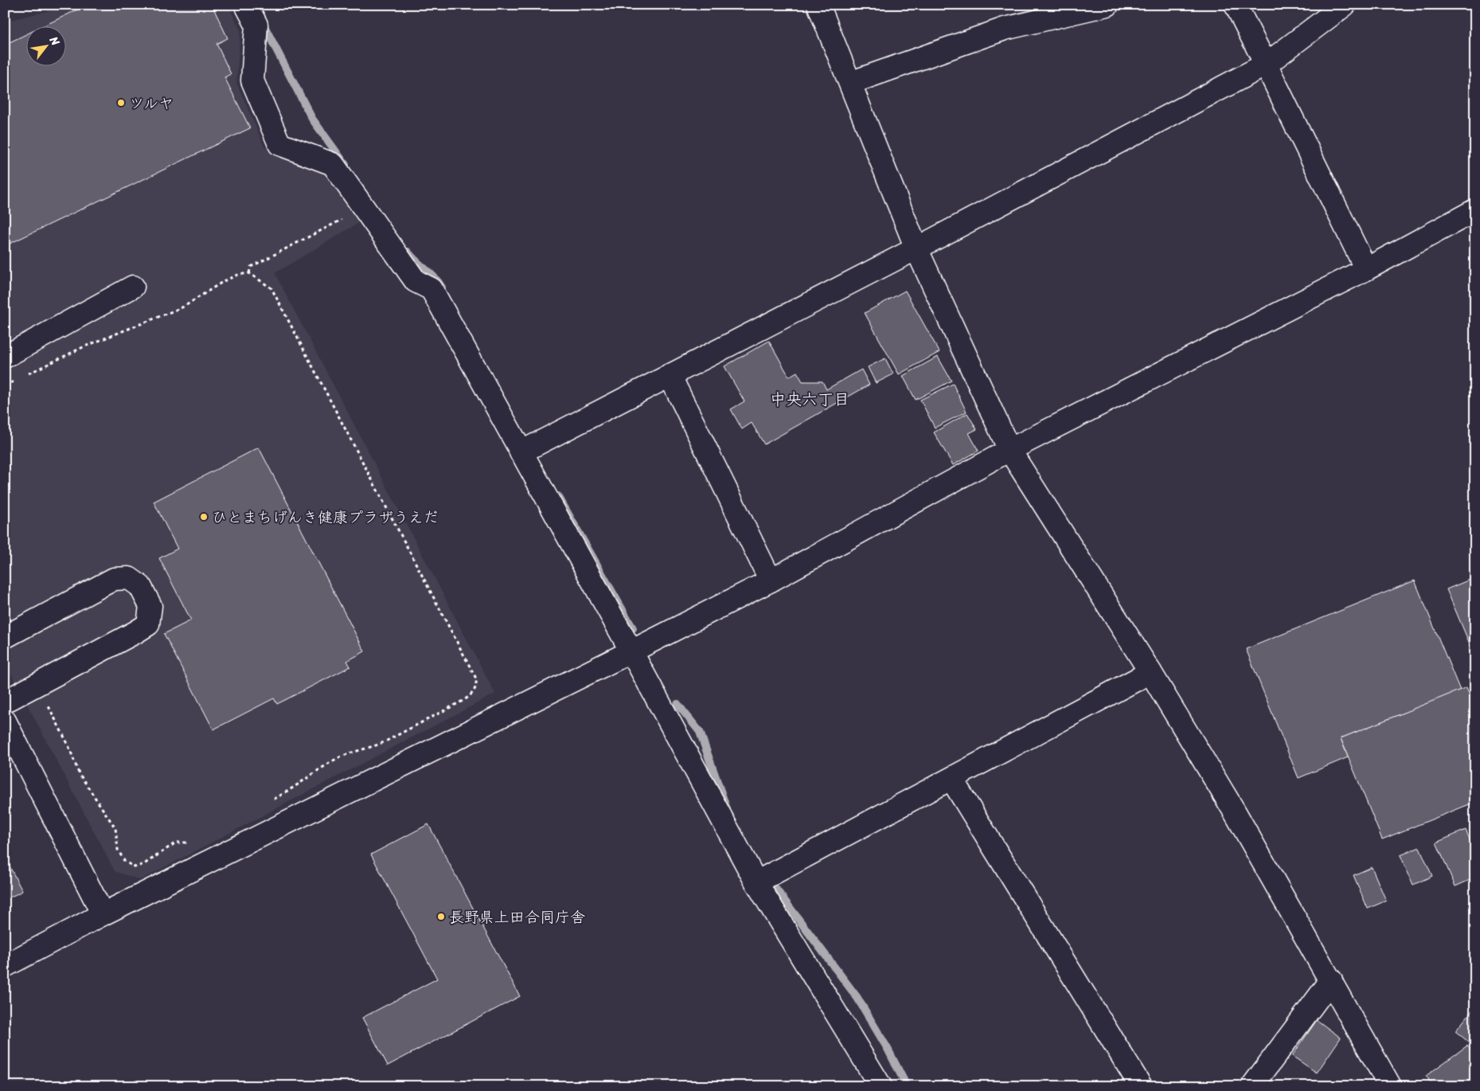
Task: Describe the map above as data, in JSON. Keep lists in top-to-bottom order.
{
  "districts": ["中央六丁目"],
  "places": ["ツルヤ", "ひとまちげんき健康プラザうえだ", "長野県上田合同庁舎"],
  "north": "top right"
}
